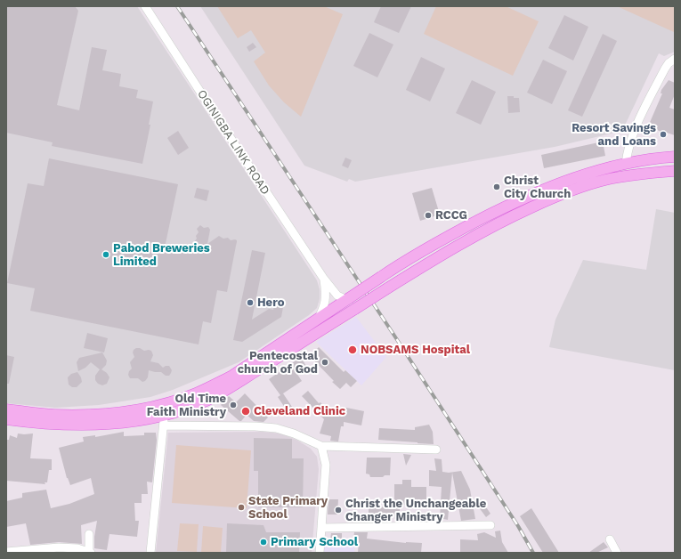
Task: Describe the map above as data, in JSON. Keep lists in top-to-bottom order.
{
  "streets": {
    "street": ["OGINIGBA LINK ROAD"]
  },
  "places": [
    "Resort Savings and Loans",
    "Christ City Church",
    "RCCG",
    "Pabod Breweries Limited",
    "Hero",
    "NOBSAMS Hospital",
    "Pentecostal church of God",
    "Old Time Faith Ministry",
    "Cleveland Clinic",
    "State Primary School",
    "Christ the Unchangeable Changer Ministry",
    "Primary School"
  ]
}
